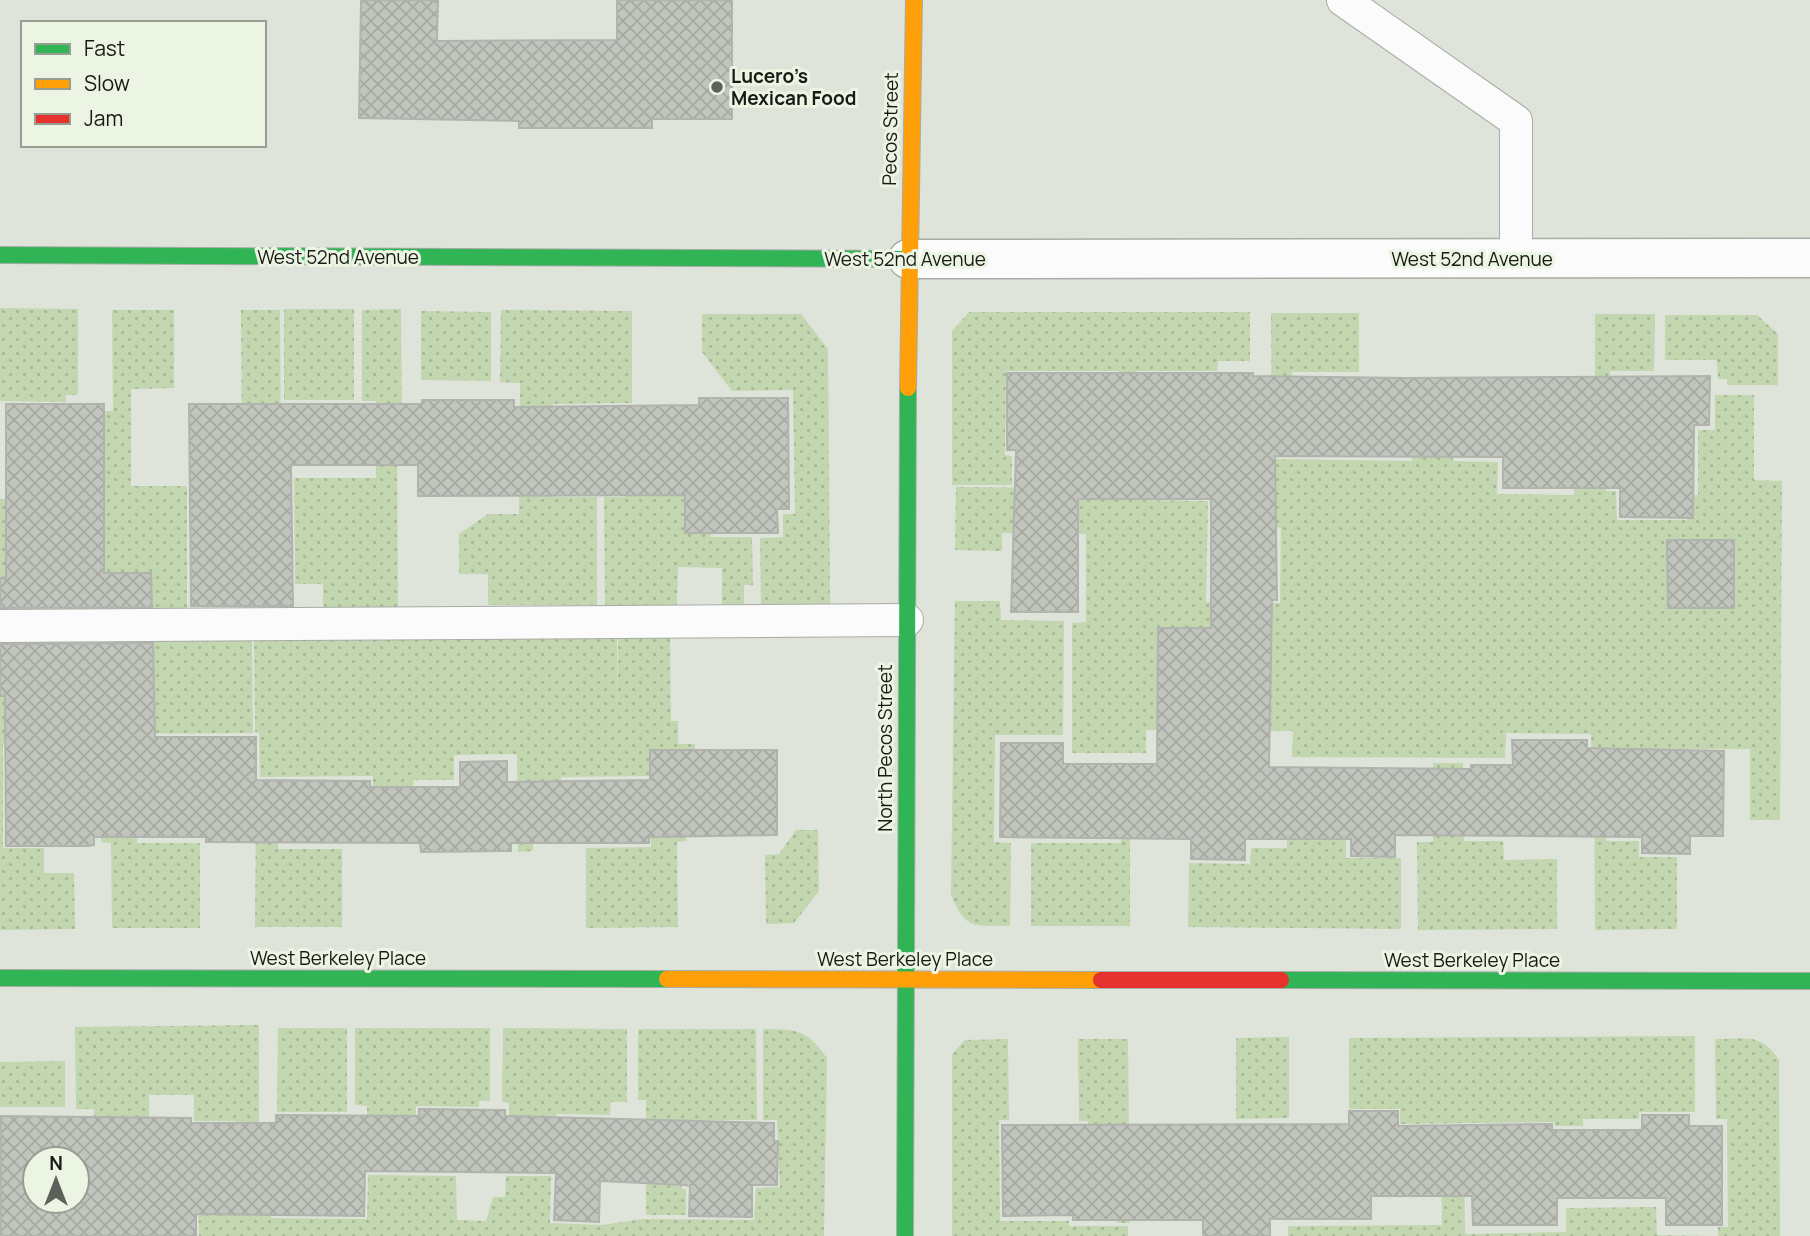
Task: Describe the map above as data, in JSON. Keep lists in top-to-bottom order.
{
  "streets": {
    "street": [
      "Pecos Street",
      "West 52nd Avenue",
      "North Pecos Street",
      "West Berkeley Place"
    ]
  },
  "crossings": [
    ["Pecos Street", "West 52nd Avenue"],
    ["Pecos Street", "North Pecos Street"],
    ["West 52nd Avenue", "North Pecos Street"],
    ["North Pecos Street", "West Berkeley Place"]
  ],
  "places": ["Lucero’s Mexican Food"],
  "legend": ["Fast", "Slow", "Jam"],
  "north": "top"
}
